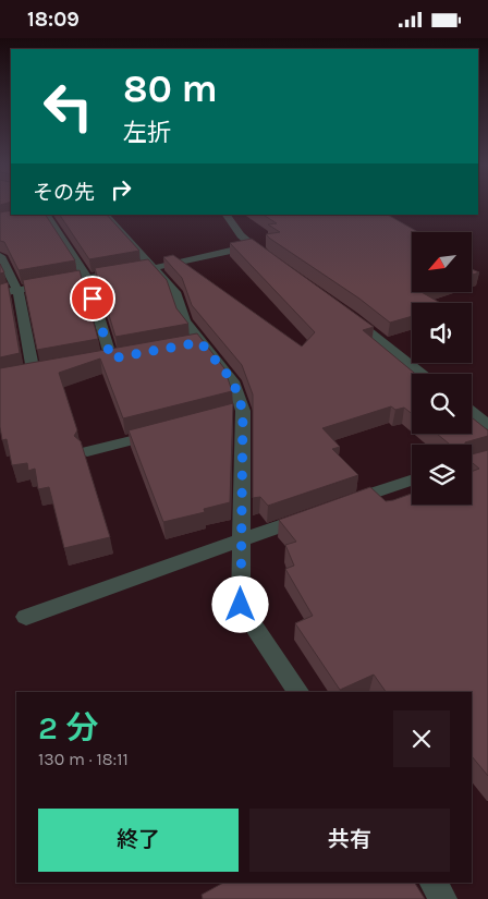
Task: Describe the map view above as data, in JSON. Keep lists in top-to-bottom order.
{
  "north": "bottom left",
  "page": {
    "status": "18:09",
    "turn": ["80 m", "左折"],
    "then": "その先",
    "heading": ["2 分", "130 m · 18:11"],
    "buttons": ["終了", "共有"]
  }
}
